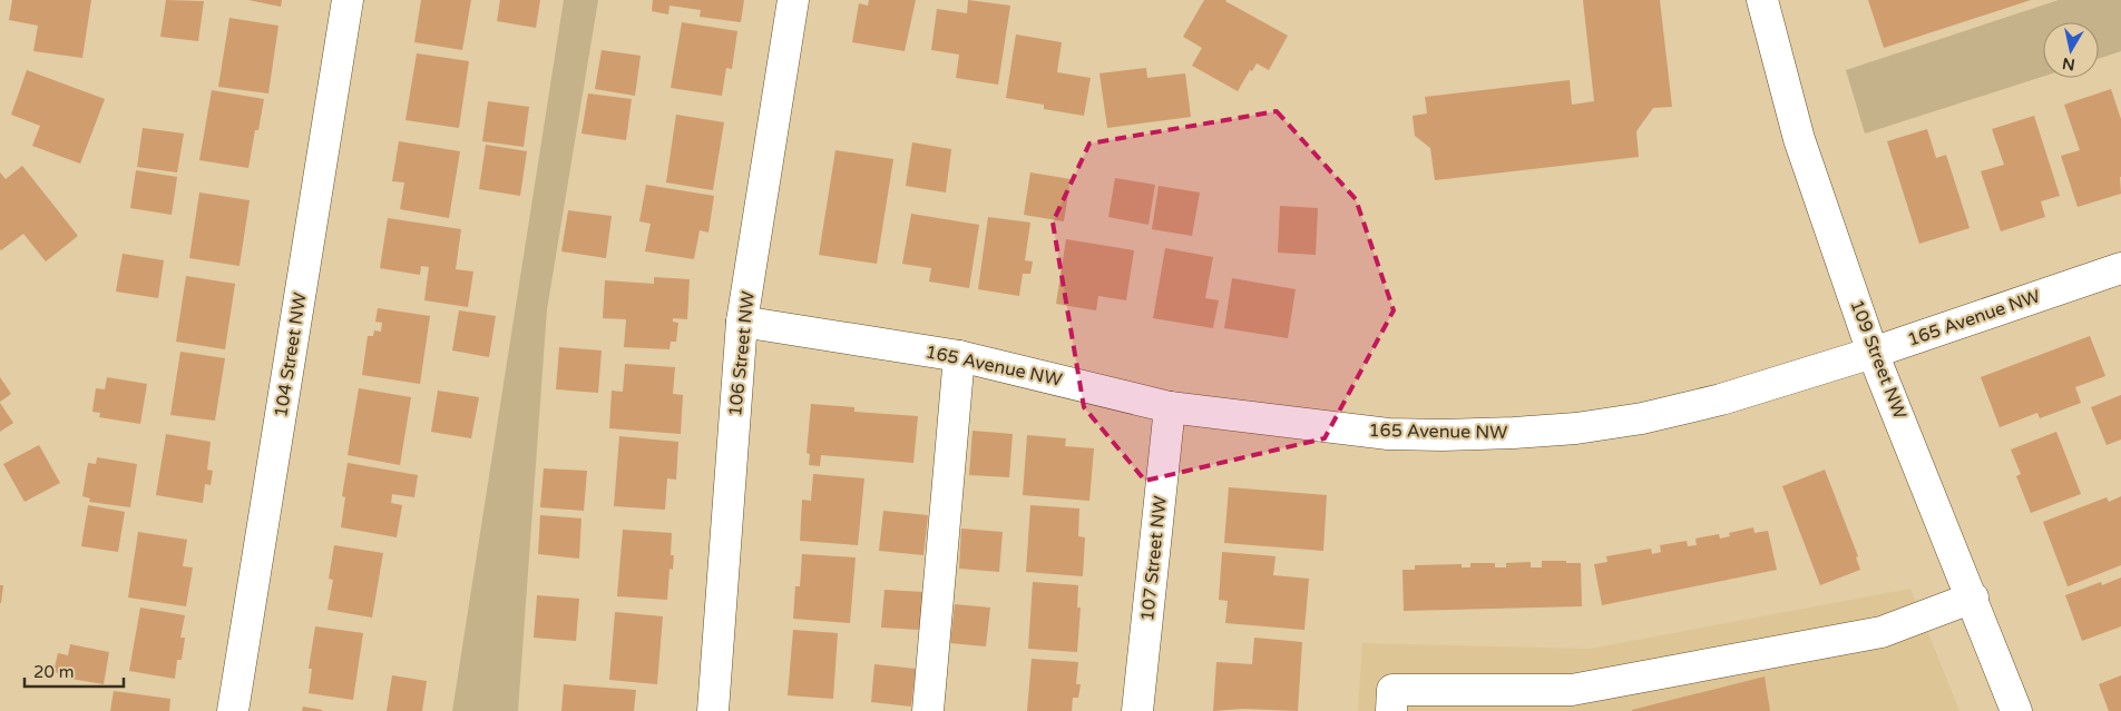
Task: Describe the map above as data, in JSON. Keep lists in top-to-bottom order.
{
  "streets": {
    "street": [
      "165 Avenue NW",
      "106 Street NW",
      "104 Street NW",
      "109 Street NW",
      "107 Street NW"
    ]
  },
  "crossings": [
    ["165 Avenue NW", "106 Street NW"],
    ["165 Avenue NW", "109 Street NW"],
    ["165 Avenue NW", "107 Street NW"]
  ],
  "scale_bar": "20 m",
  "north": "bottom"
}
